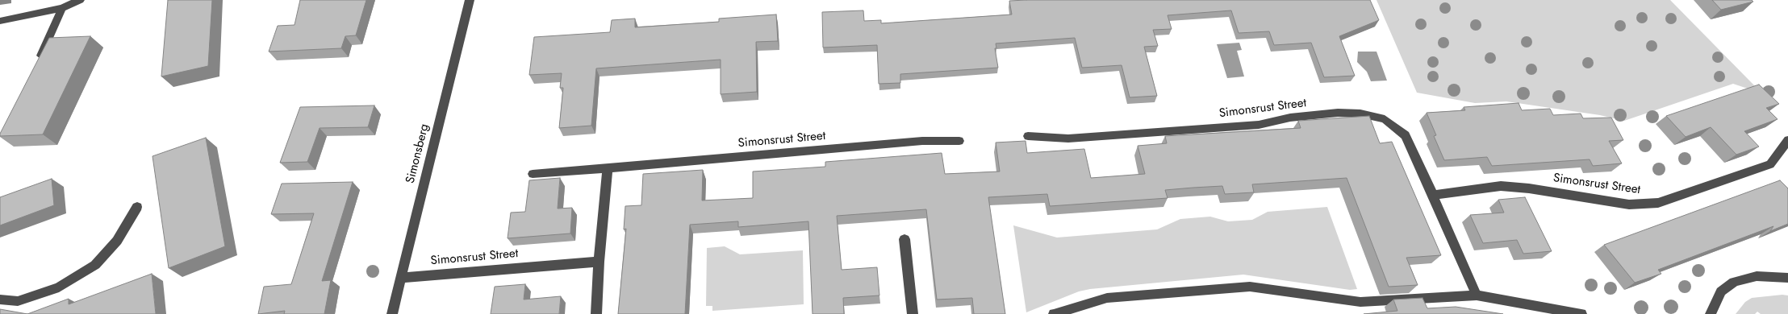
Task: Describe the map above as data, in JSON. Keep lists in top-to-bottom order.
{
  "streets": {
    "street": ["Simonsrust Street", "Simonsberg"]
  },
  "crossings": [
    ["Simonsrust Street", "Simonsberg"]
  ]
}
